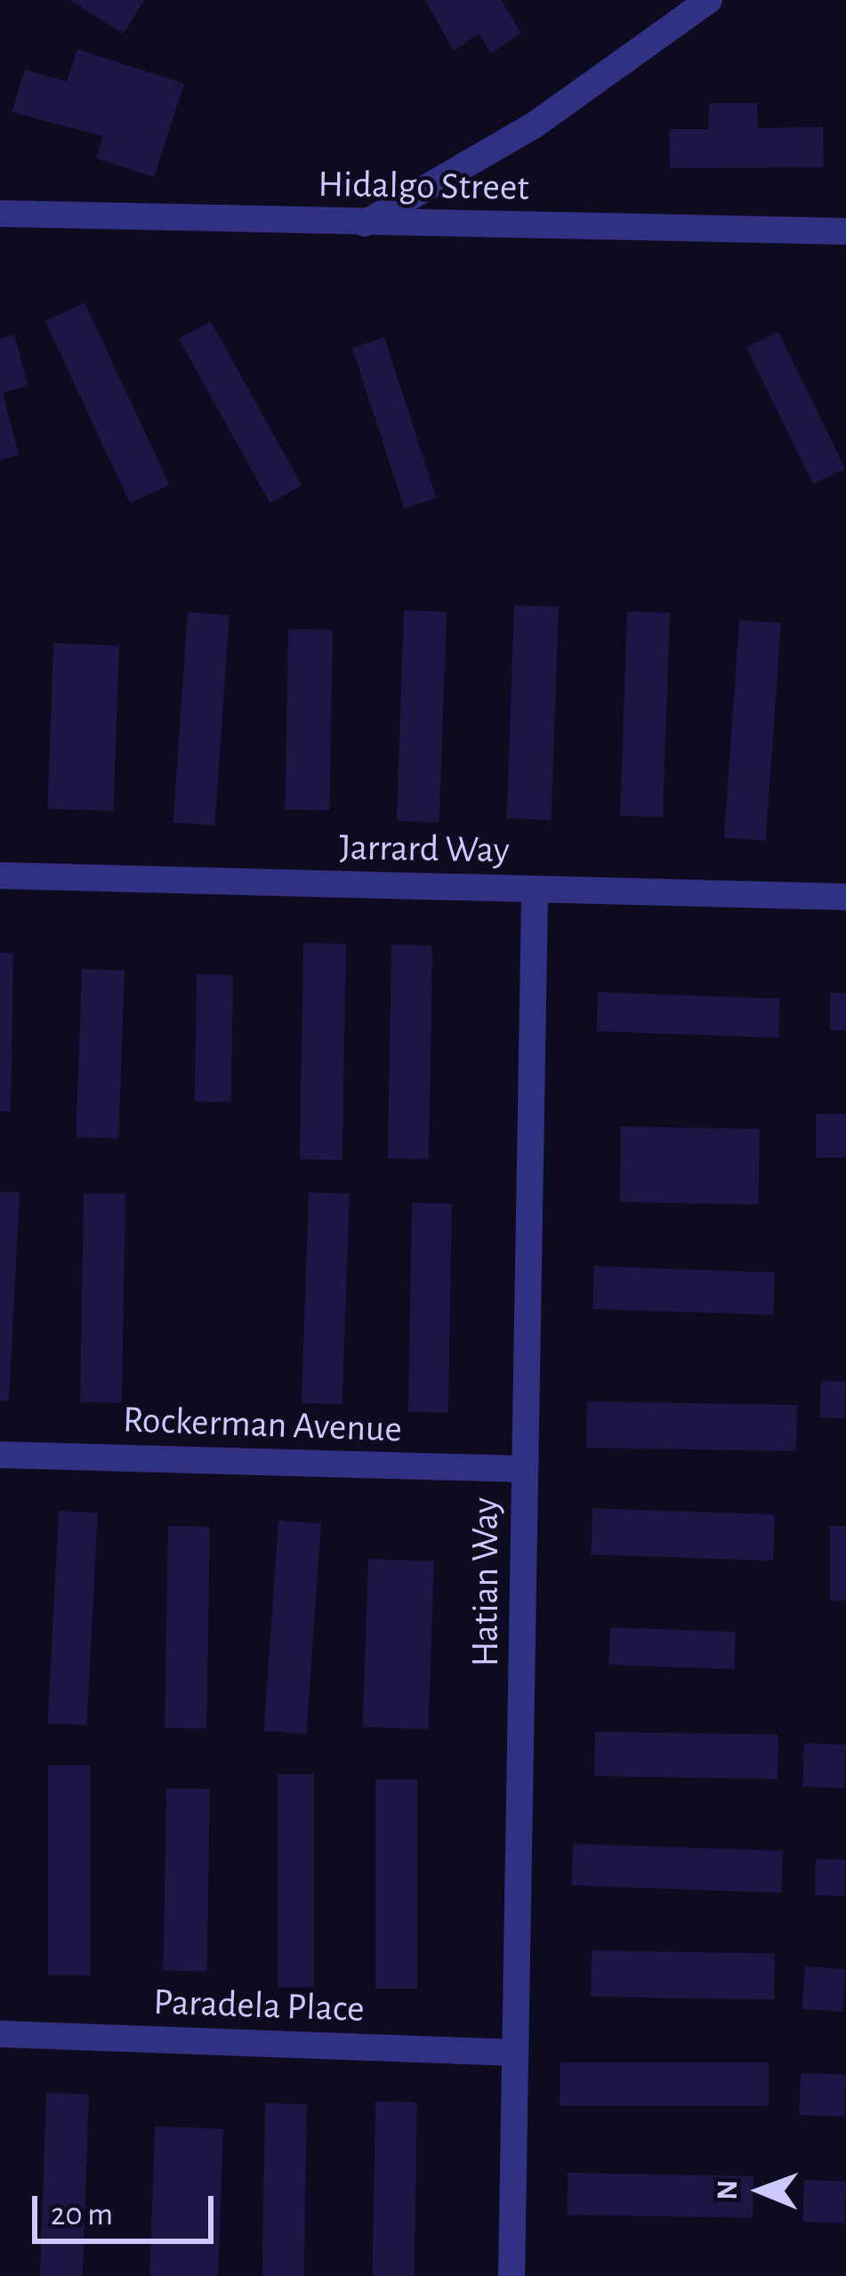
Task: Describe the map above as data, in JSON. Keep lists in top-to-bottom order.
{
  "streets": {
    "street": [
      "Hidalgo Street",
      "Jarrard Way",
      "Rockerman Avenue",
      "Hatian Way",
      "Paradela Place"
    ]
  },
  "crossings": [
    ["Jarrard Way", "Hatian Way"],
    ["Rockerman Avenue", "Hatian Way"],
    ["Hatian Way", "Paradela Place"]
  ],
  "scale_bar": "20 m",
  "north": "left"
}
